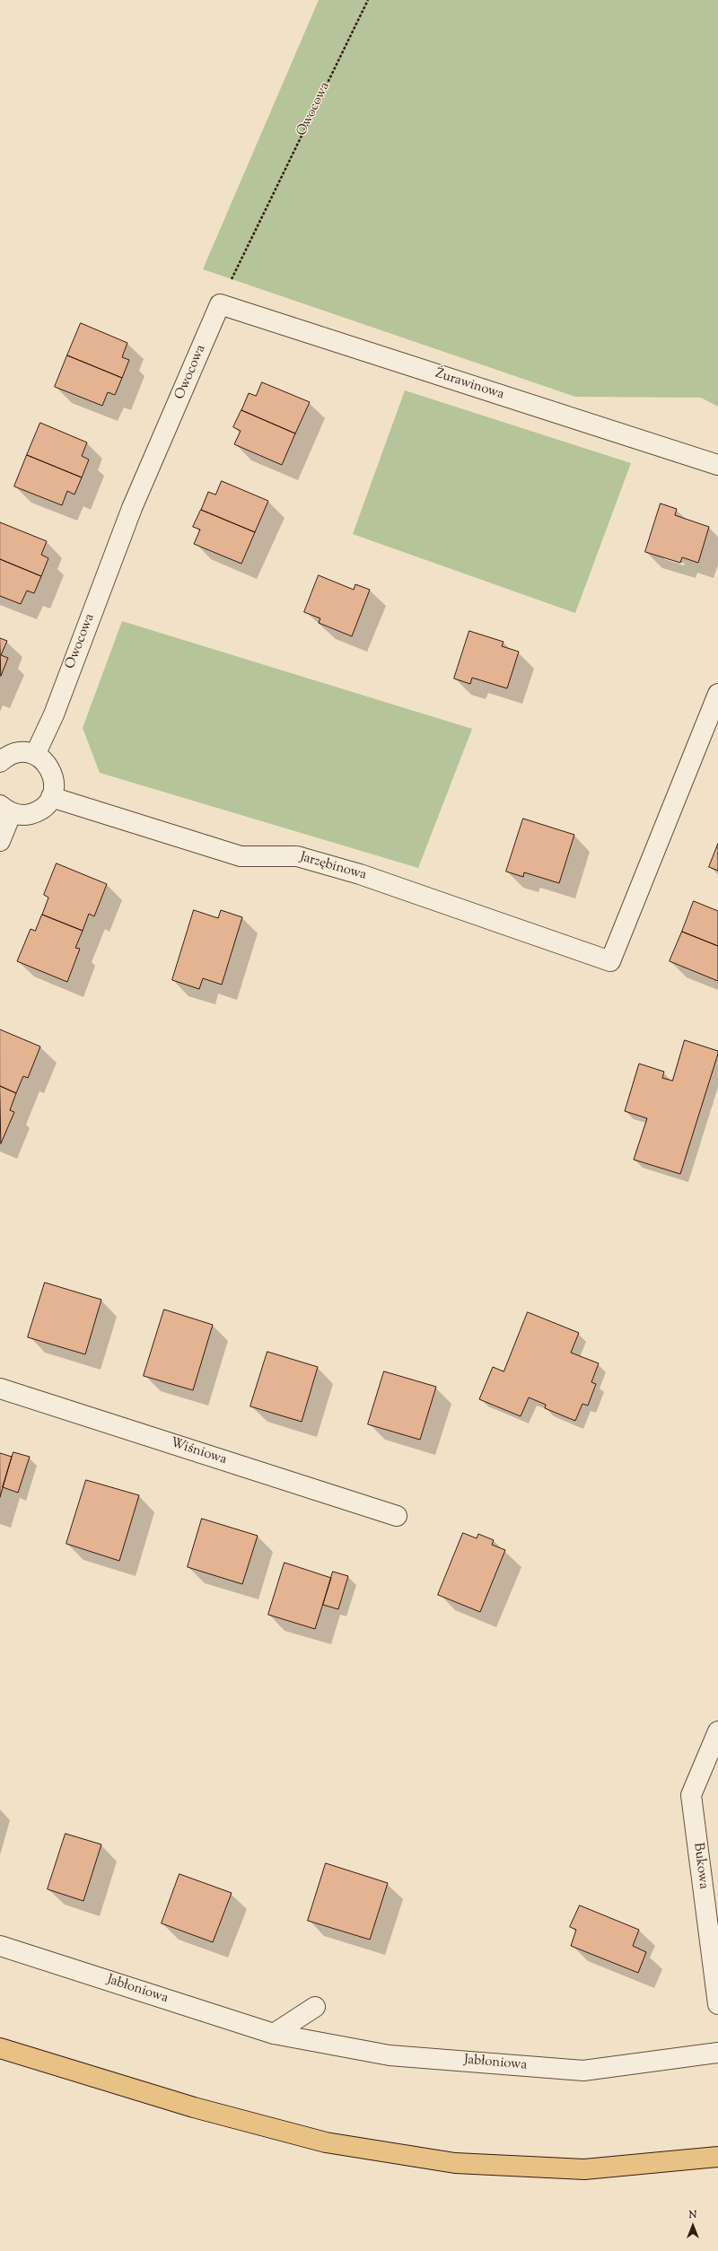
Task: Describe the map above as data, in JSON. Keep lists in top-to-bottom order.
{
  "streets": {
    "street": [
      "Owocowa",
      "Żurawinowa",
      "Jarzębinowa",
      "Wiśniowa",
      "Bukowa",
      "Jabłoniowa"
    ]
  },
  "crossings": [
    ["Owocowa", "Żurawinowa"]
  ],
  "north": "top"
}
